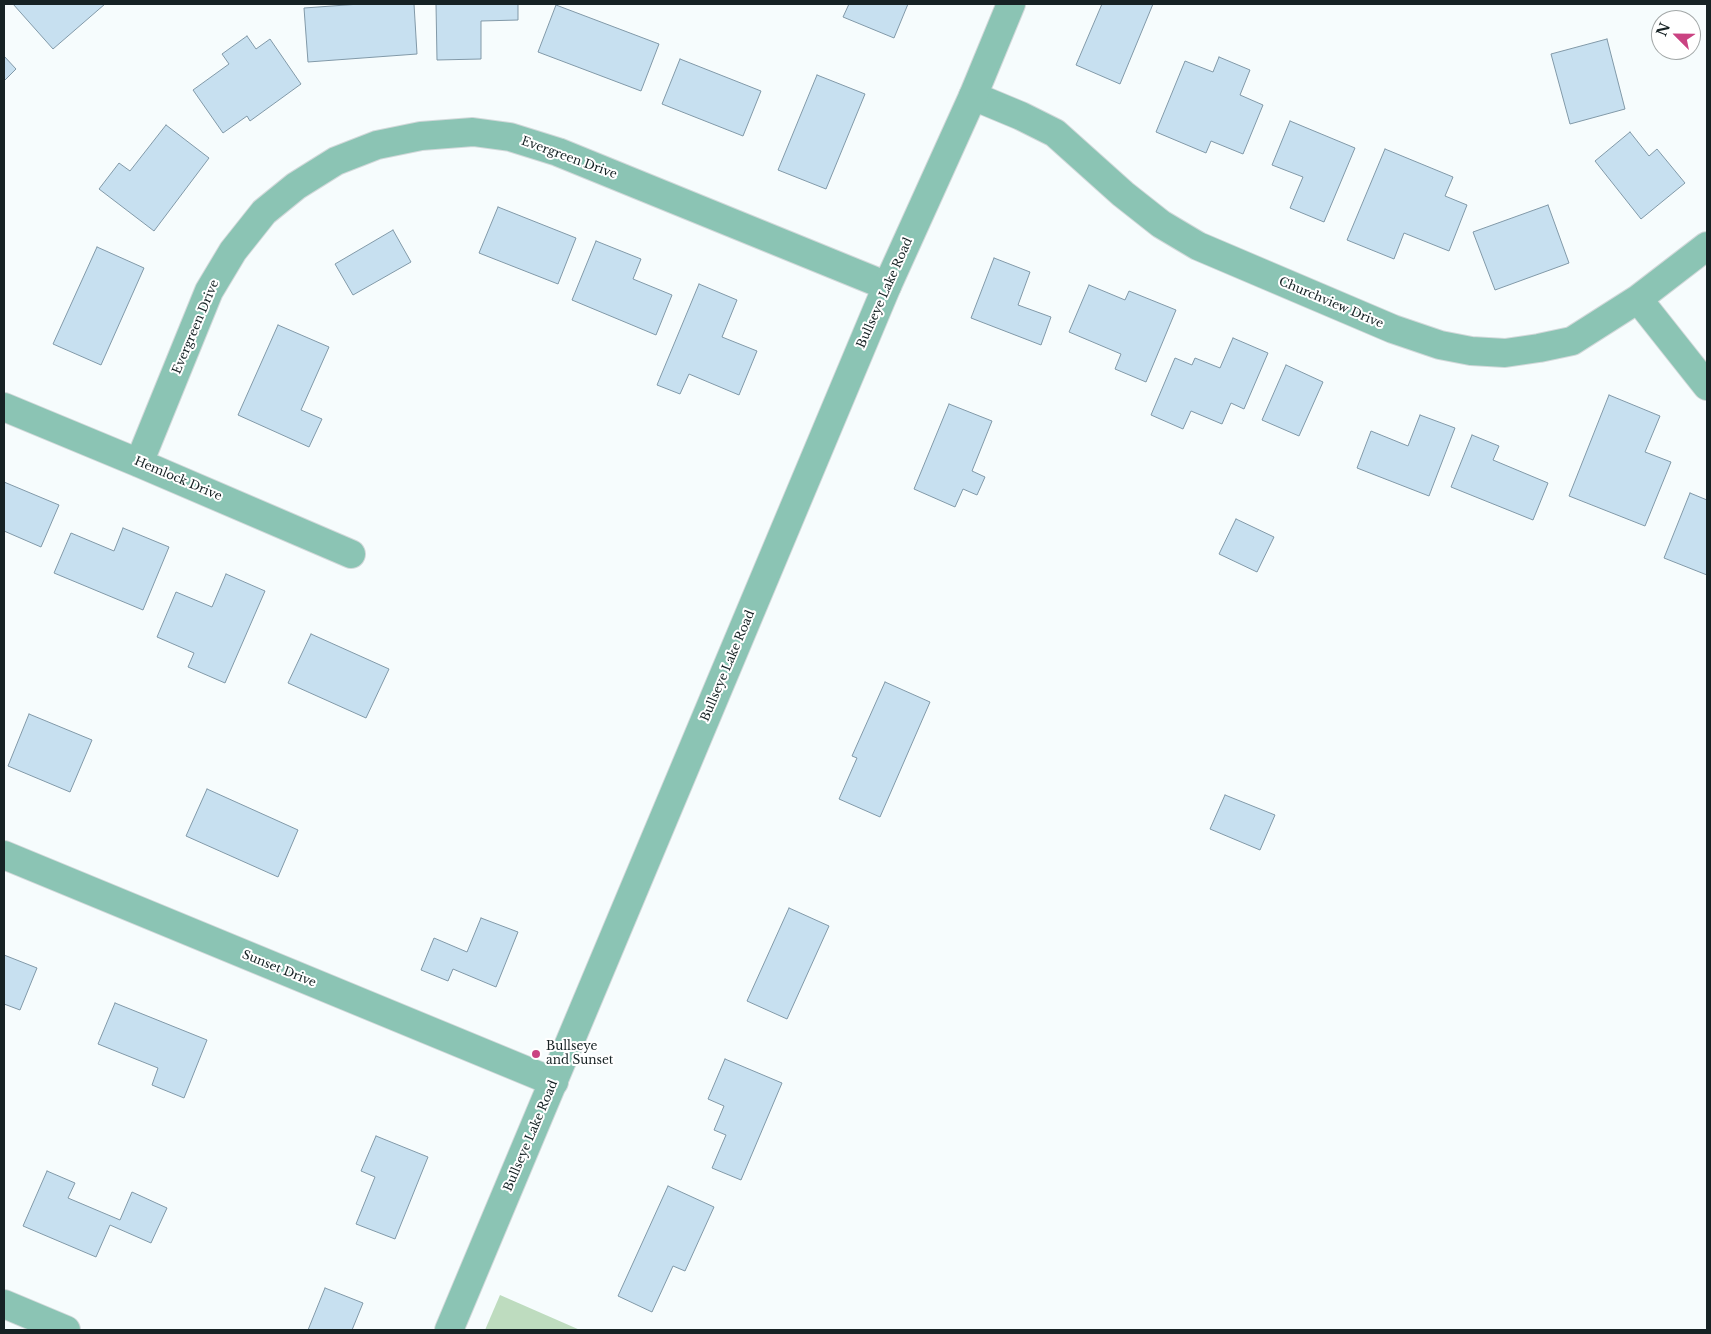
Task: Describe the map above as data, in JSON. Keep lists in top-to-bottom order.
{
  "streets": {
    "street": [
      "Evergreen Drive",
      "Bullseye Lake Road",
      "Churchview Drive",
      "Hemlock Drive",
      "Sunset Drive"
    ]
  },
  "crossings": [
    ["Evergreen Drive", "Bullseye Lake Road"],
    ["Evergreen Drive", "Hemlock Drive"],
    ["Bullseye Lake Road", "Churchview Drive"],
    ["Bullseye Lake Road", "Sunset Drive"]
  ],
  "places": ["Bullseye and Sunset"],
  "north": "top left"
}
